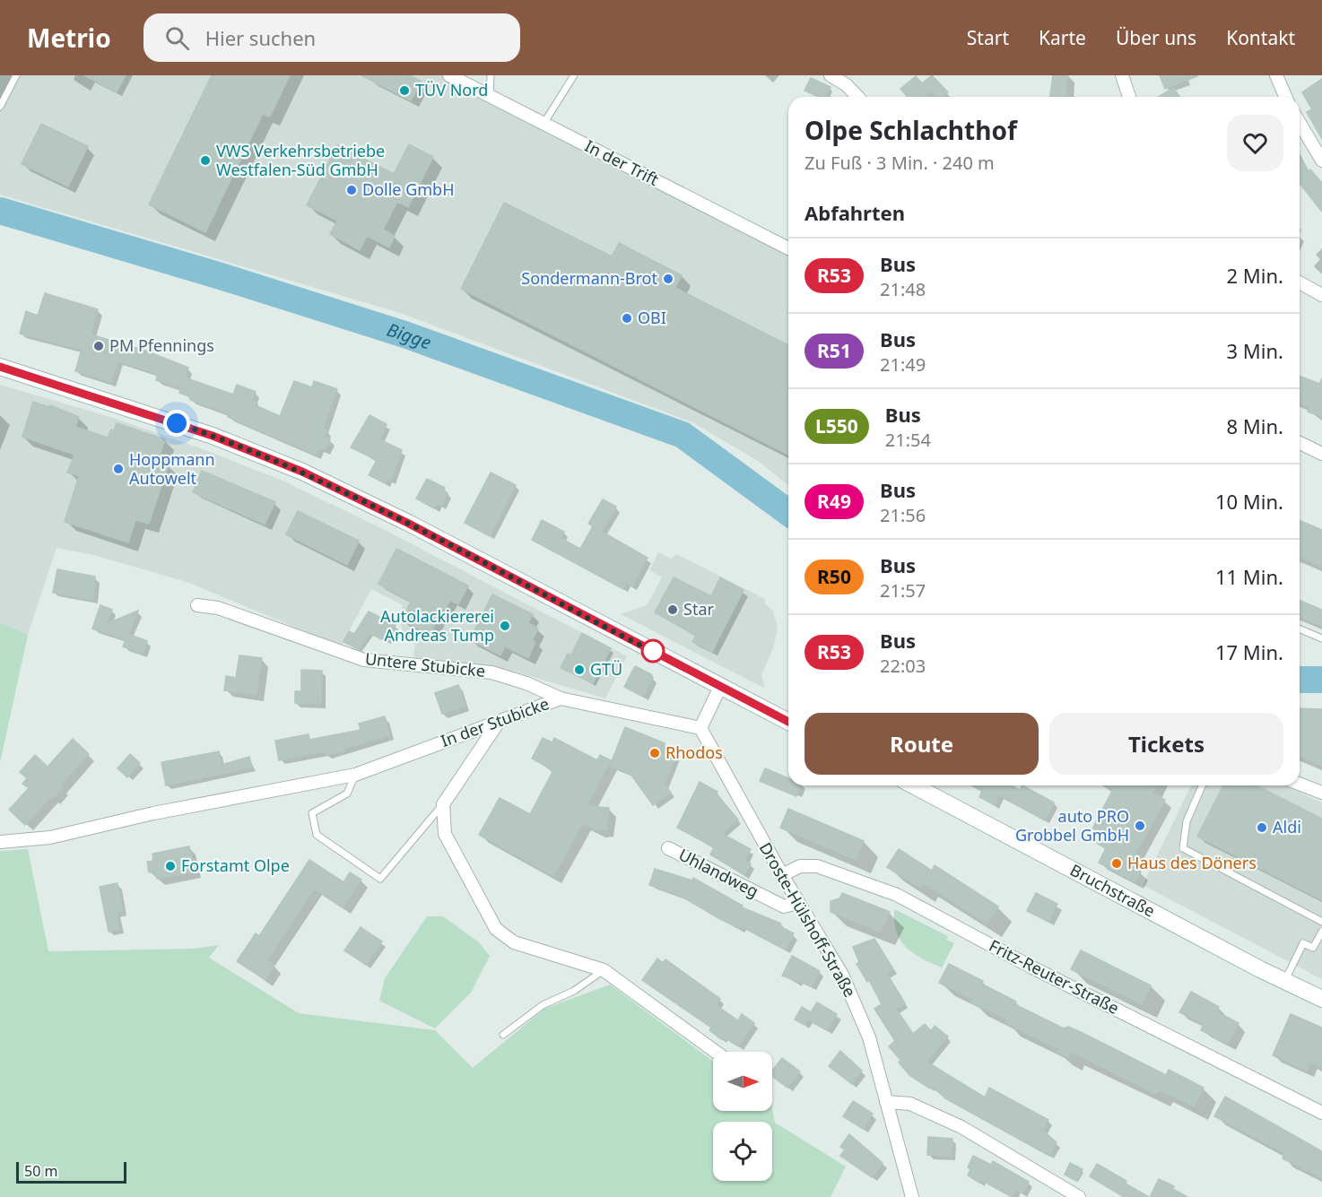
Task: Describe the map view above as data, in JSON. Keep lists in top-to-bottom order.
{
  "streets": {
    "main road": ["Bruchstraße"],
    "street": [
      "In der Trift",
      "Untere Stubicke",
      "In der Stubicke",
      "Uhlandweg",
      "Droste-Hülshoff-Straße",
      "Fritz-Reuter-Straße"
    ]
  },
  "crossings": [
    ["Untere Stubicke", "In der Stubicke"],
    ["In der Stubicke", "Droste-Hülshoff-Straße"],
    ["Uhlandweg", "Droste-Hülshoff-Straße"],
    ["Droste-Hülshoff-Straße", "Fritz-Reuter-Straße"]
  ],
  "water": ["Bigge"],
  "places": [
    "TÜV Nord",
    "VWS Verkehrsbetriebe Westfalen-Süd GmbH",
    "Dolle GmbH",
    "Sondermann-Brot",
    "OBI",
    "PM Pfennings",
    "Hoppmann Autowelt",
    "Star",
    "Autolackiererei Andreas Tump",
    "GTÜ",
    "Rhodos",
    "auto PRO Grobbel GmbH",
    "Aldi",
    "Haus des Döners",
    "Forstamt Olpe"
  ],
  "lines": ["bus line R53"],
  "scale_bar": "50 m",
  "north": "right",
  "page": {
    "header": "Metrio",
    "search": "Hier suchen",
    "nav": [
      "Start",
      "Karte",
      "Über uns",
      "Kontakt"
    ],
    "heading": [
      ["Olpe Schlachthof", "Zu Fuß · 3 Min. · 240 m"],
      "Abfahrten"
    ],
    "list": [
      {
        "mark": "R53",
        "name": "Bus",
        "note": "21:48",
        "value": "2 Min."
      },
      {
        "mark": "R51",
        "name": "Bus",
        "note": "21:49",
        "value": "3 Min."
      },
      {
        "mark": "L550",
        "name": "Bus",
        "note": "21:54",
        "value": "8 Min."
      },
      {
        "mark": "R49",
        "name": "Bus",
        "note": "21:56",
        "value": "10 Min."
      },
      {
        "mark": "R50",
        "name": "Bus",
        "note": "21:57",
        "value": "11 Min."
      },
      {
        "mark": "R53",
        "name": "Bus",
        "note": "22:03",
        "value": "17 Min."
      }
    ],
    "buttons": ["Route", "Tickets"],
    "scale": "50 m"
  }
}
